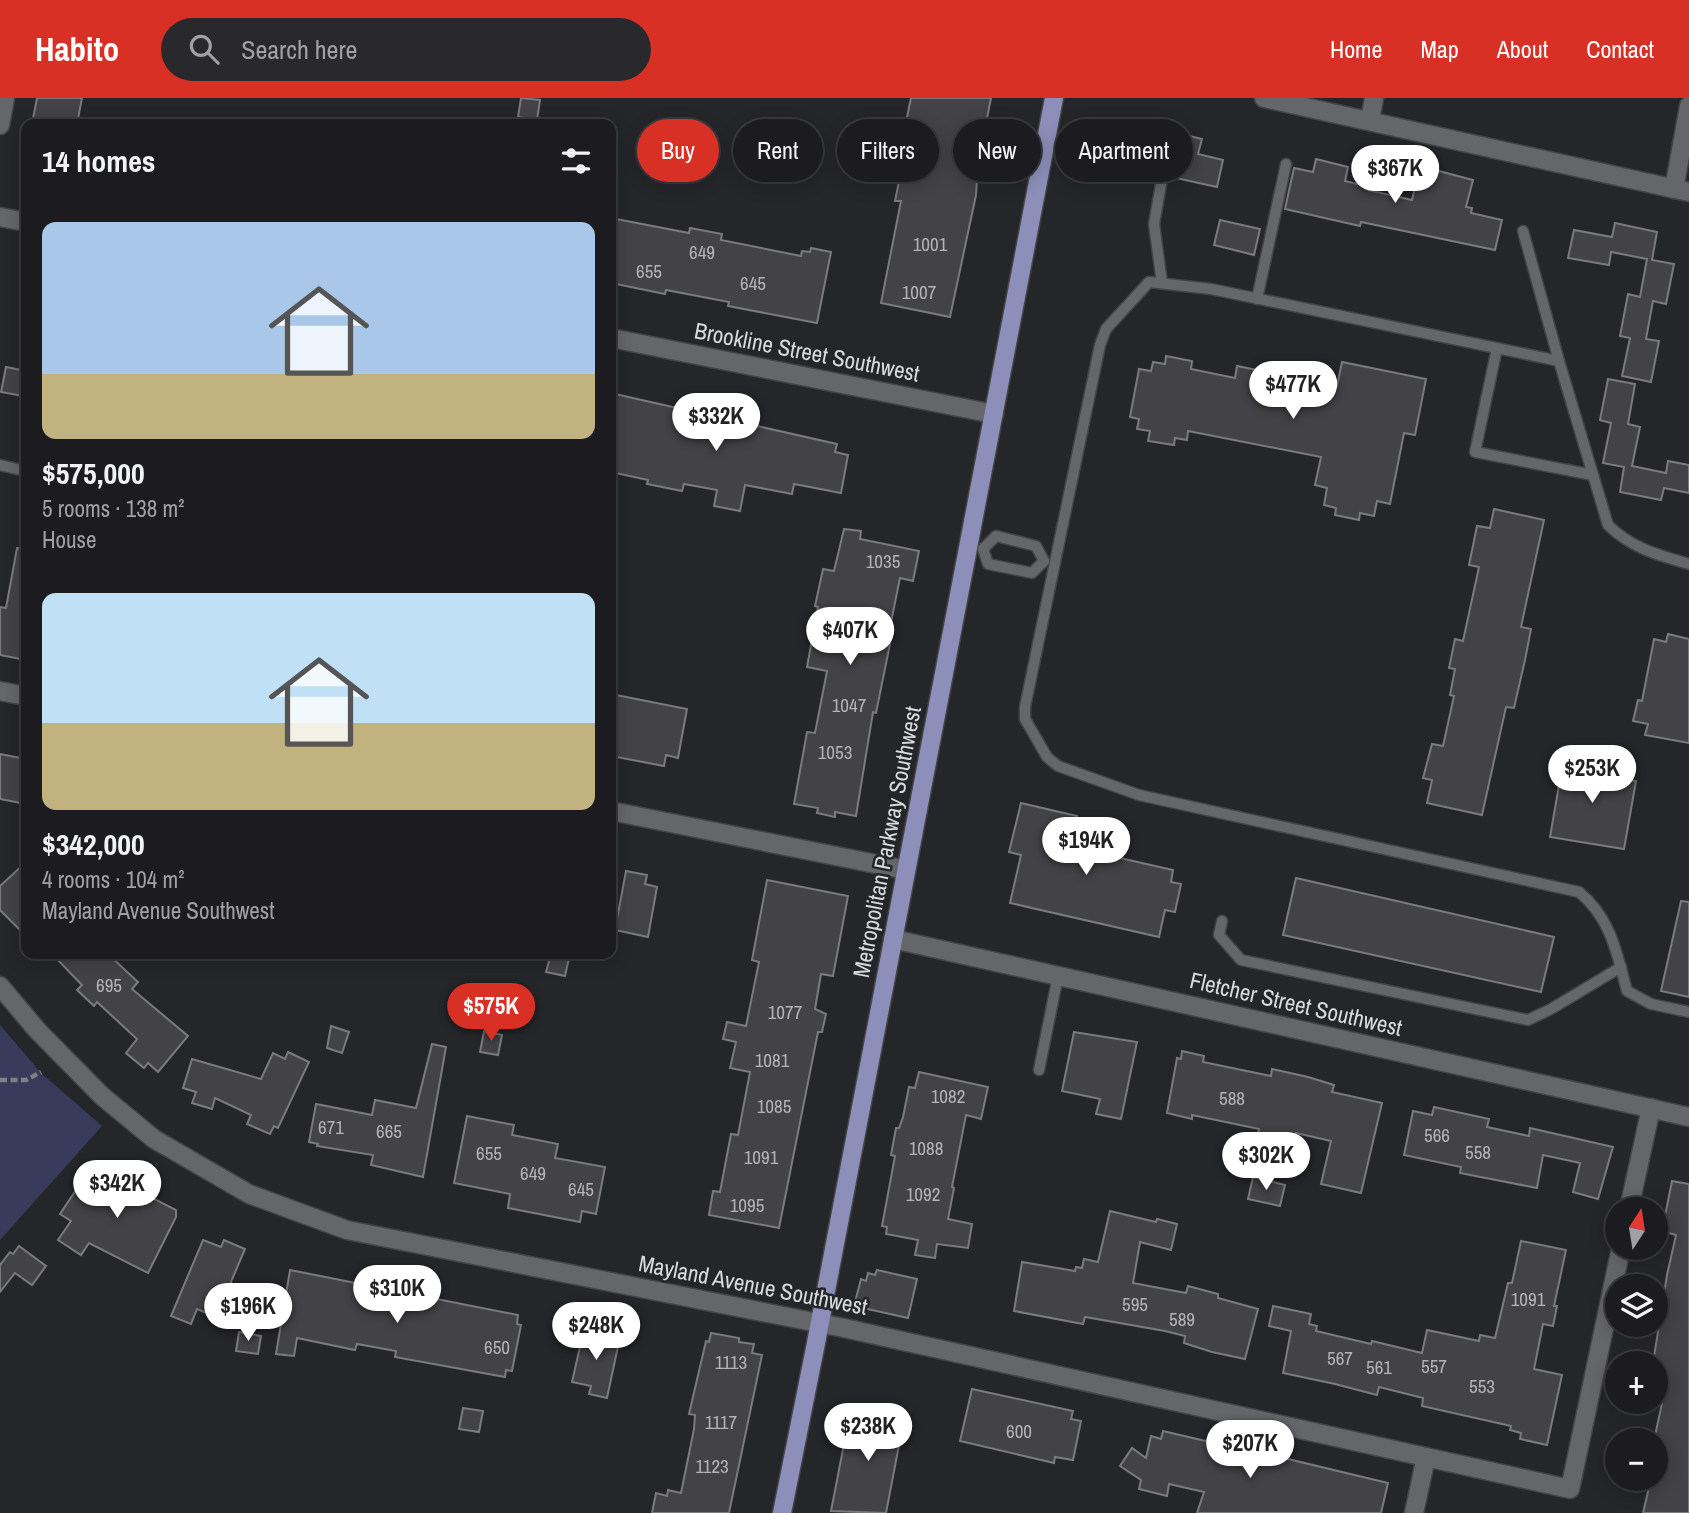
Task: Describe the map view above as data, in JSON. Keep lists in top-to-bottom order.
{
  "streets": {
    "main road": ["Metropolitan Parkway Southwest"],
    "street": ["Brookline Street Southwest", "Fletcher Street Southwest", "Mayland Avenue Southwest"]
  },
  "crossings": [
    ["Brookline Street Southwest", "Metropolitan Parkway Southwest"],
    ["Metropolitan Parkway Southwest", "Fletcher Street Southwest"],
    ["Metropolitan Parkway Southwest", "Mayland Avenue Southwest"]
  ],
  "house_numbers": [
    "1001",
    "649",
    "655",
    "645",
    "1007",
    "1035",
    "1047",
    "1053",
    "695",
    "1077",
    "1081",
    "1082",
    "588",
    "1085",
    "671",
    "665",
    "566",
    "1088",
    "558",
    "655",
    "1091",
    "649",
    "645",
    "1092",
    "1095",
    "1091",
    "595",
    "589",
    "650",
    "567",
    "1113",
    "557",
    "561",
    "553",
    "1117",
    "600",
    "1123"
  ],
  "north": "top",
  "page": {
    "header": "Habito",
    "search": "Search here",
    "nav": [
      "Home",
      "Map",
      "About",
      "Contact"
    ],
    "chip": [
      "Buy",
      "Rent",
      "Filters",
      "New",
      "Apartment"
    ],
    "heading": "14 homes",
    "price": [
      "$367K",
      "$477K",
      "$332K",
      "$407K",
      "$253K",
      "$194K",
      "$575K",
      "$302K",
      "$342K",
      "$310K",
      "$196K",
      "$248K",
      "$238K",
      "$207K"
    ],
    "list": [
      {
        "name": "$575,000",
        "note": "5 rooms · 138 m² · House"
      },
      {
        "name": "$342,000",
        "note": "4 rooms · 104 m² · Mayland Avenue Southwest"
      }
    ],
    "map_buttons": ["+", "−"]
  }
}
